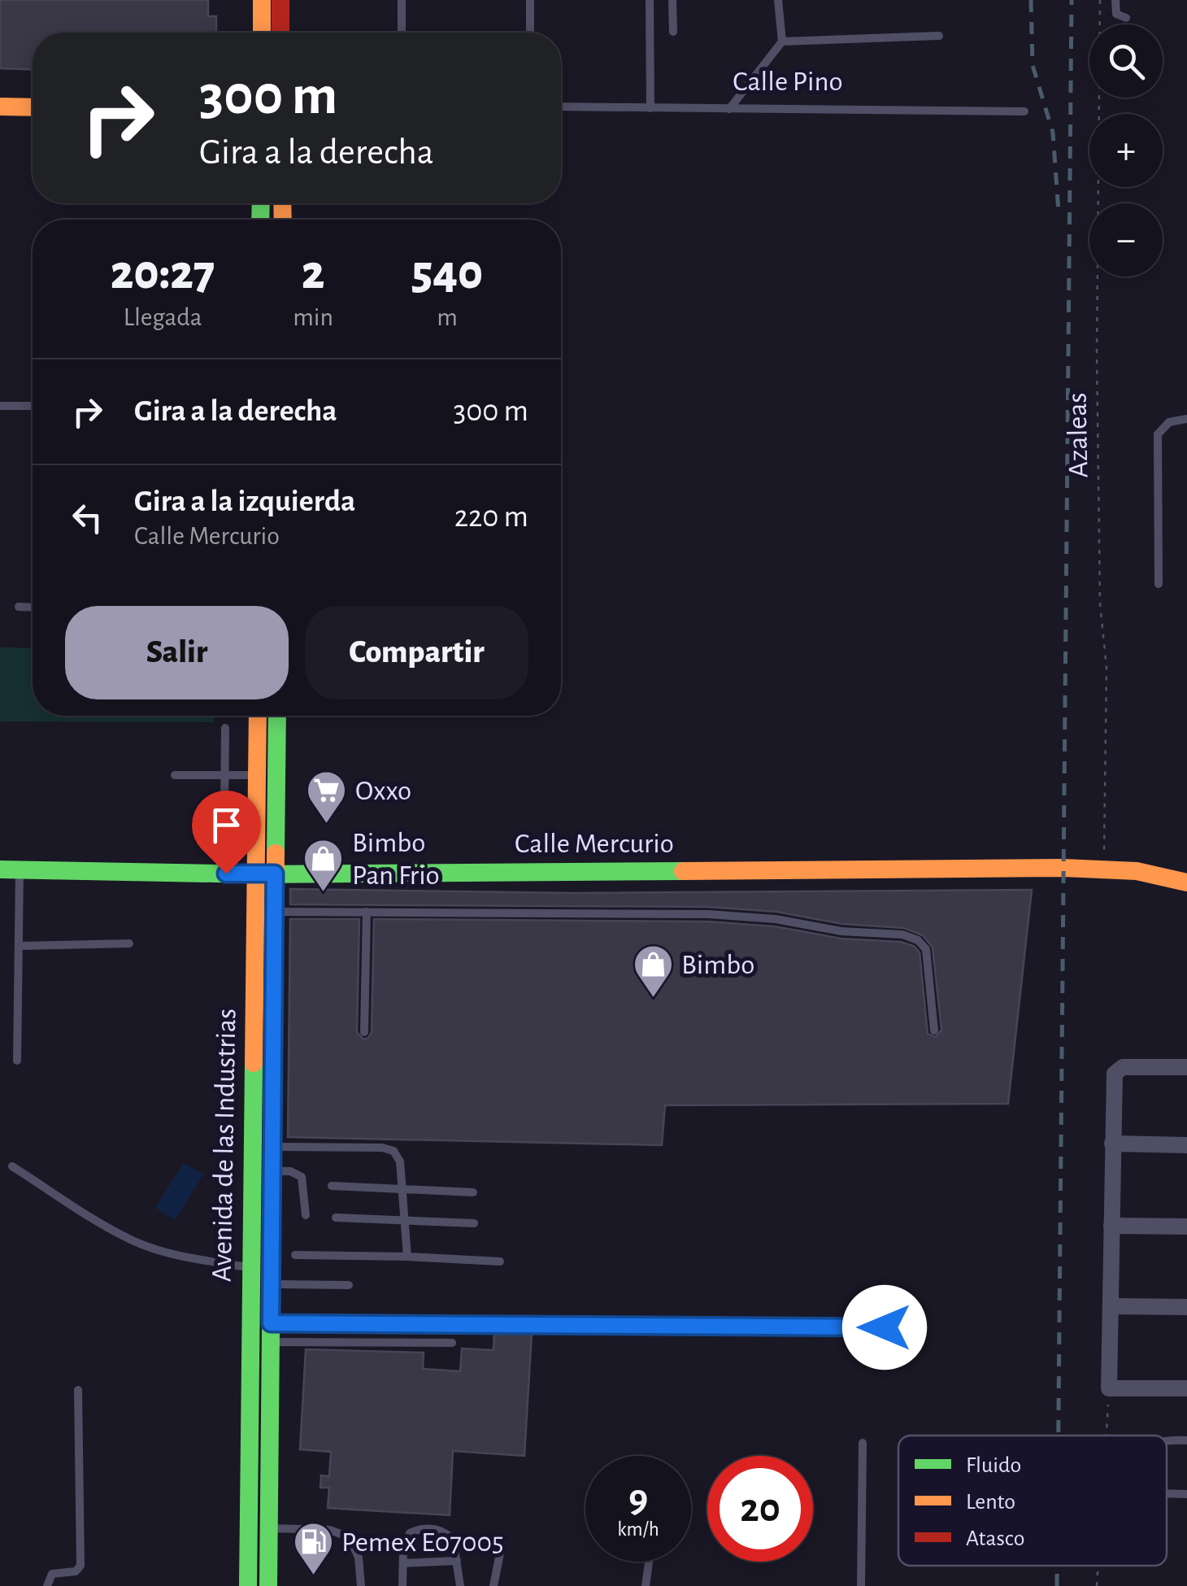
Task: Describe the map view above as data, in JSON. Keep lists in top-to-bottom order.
{
  "streets": {
    "main road": ["Calle Mercurio", "Avenida de las Industrias"],
    "lane": ["Calle Pino"],
    "path": ["Azaleas"]
  },
  "crossings": [
    ["Azaleas", "Calle Mercurio"],
    ["Calle Mercurio", "Avenida de las Industrias"]
  ],
  "places": {
    "supermarket": ["Oxxo"],
    "shop": ["Bimbo Pan Frio", "Bimbo"],
    "fuel station": ["Pemex E07005"]
  },
  "legend": ["Fluido", "Lento", "Atasco"],
  "page": {
    "map_buttons": ["+", "−"],
    "turn": ["300 m", "Gira a la derecha"],
    "eta": [
      "20:27",
      "Llegada",
      "2",
      "min",
      "540",
      "m"
    ],
    "list": [
      {
        "name": "Gira a la derecha",
        "value": "300 m"
      },
      {
        "name": "Gira a la izquierda",
        "note": "Calle Mercurio",
        "value": "220 m"
      }
    ],
    "buttons": ["Salir", "Compartir"],
    "speed": "9 km/h",
    "limit": "20"
  }
}
